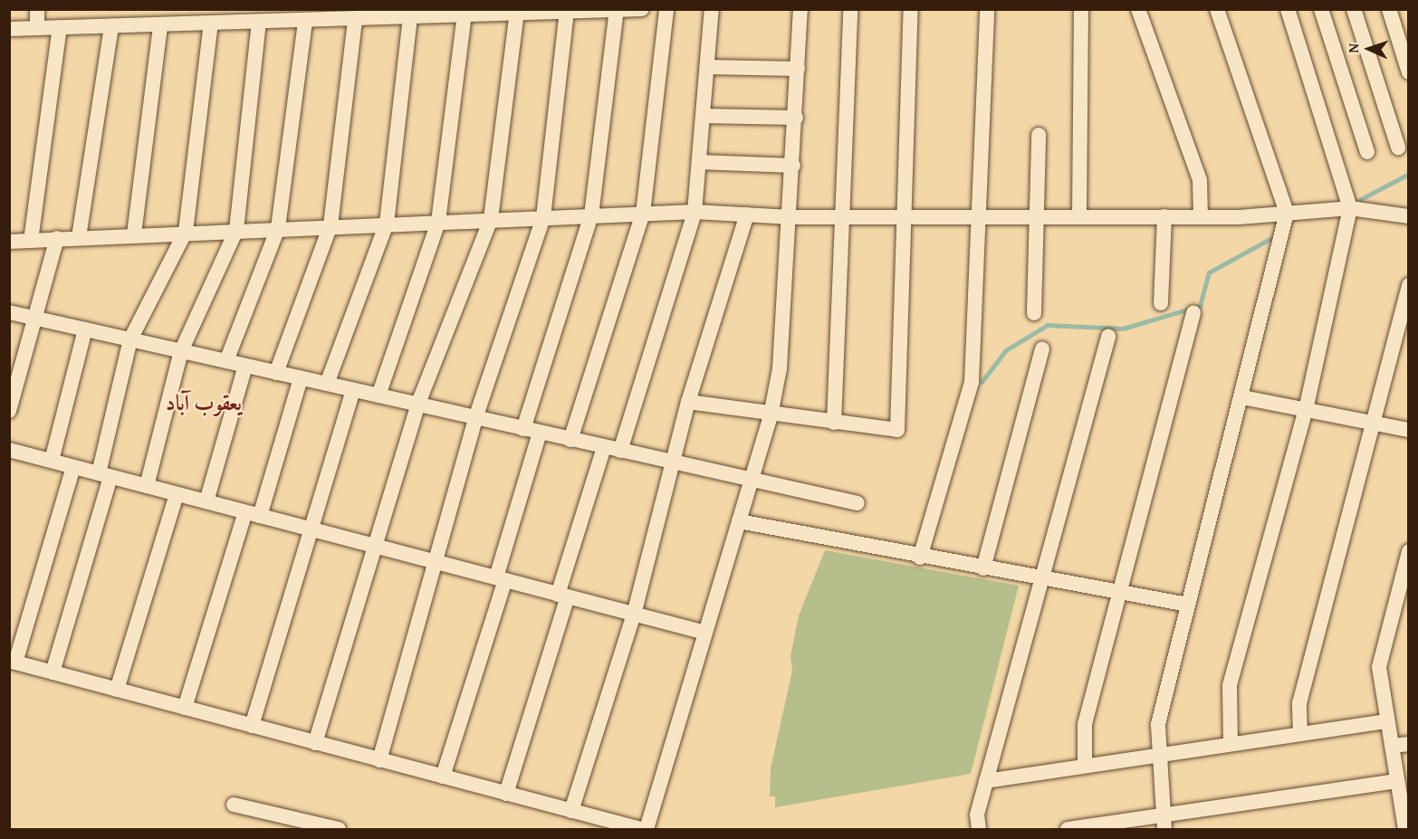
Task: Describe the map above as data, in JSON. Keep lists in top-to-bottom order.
{
  "districts": ["یعقوب آباد"],
  "north": "left"
}
